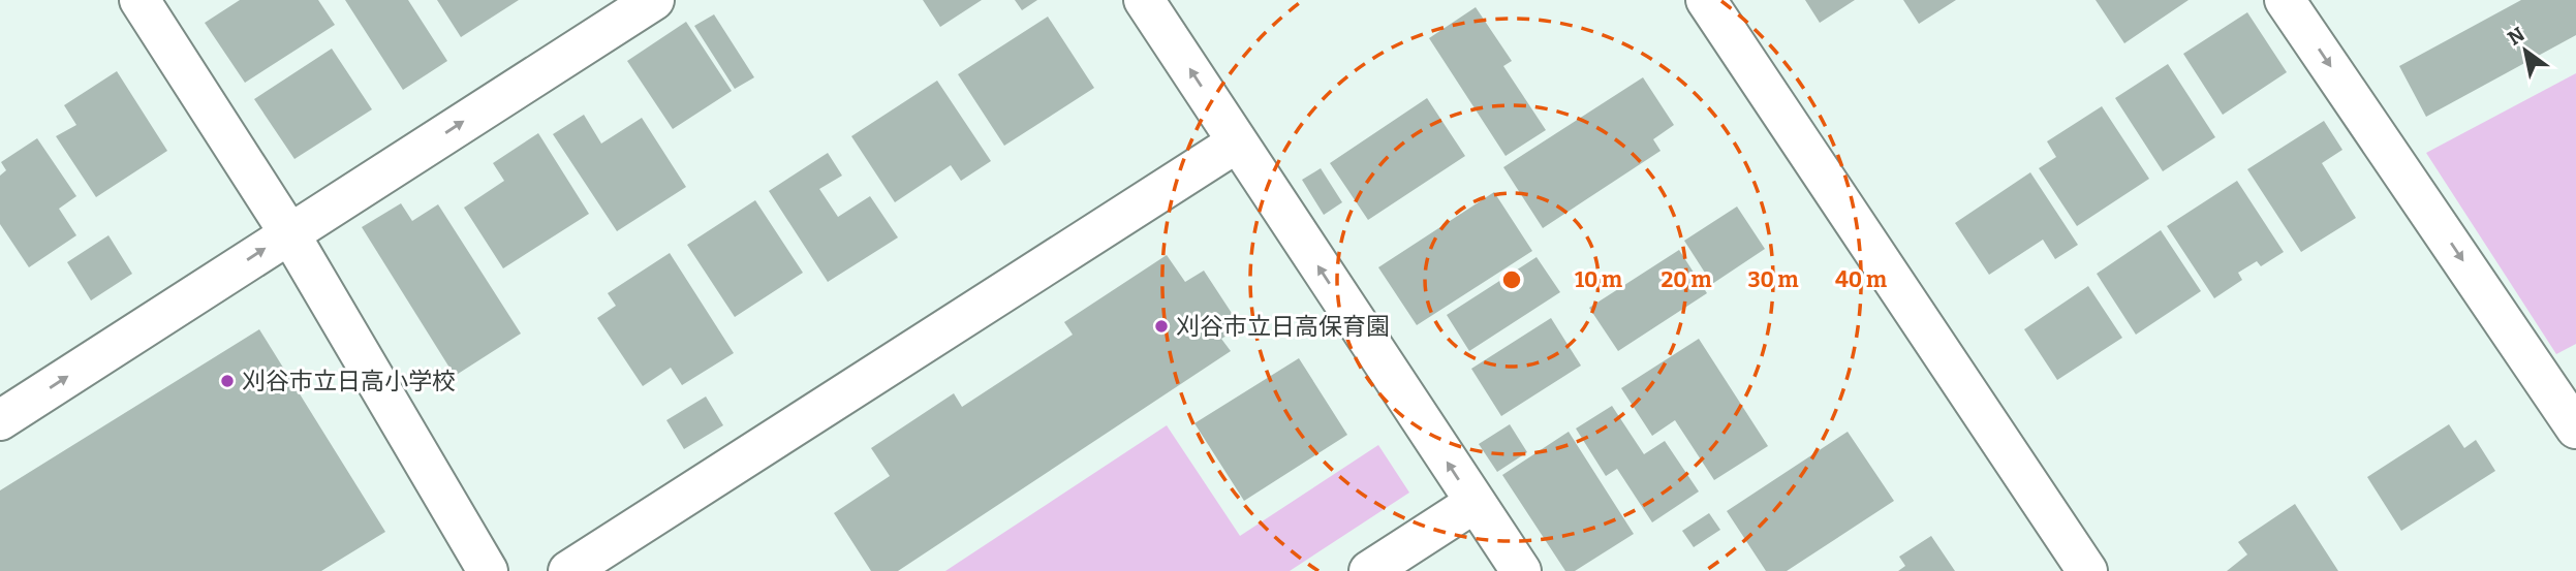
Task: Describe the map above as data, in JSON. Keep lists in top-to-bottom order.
{
  "places": ["刈谷市立日高保育園", "刈谷市立日高小学校"],
  "north": "top left",
  "rings": [
    "10 m",
    "20 m",
    "30 m",
    "40 m"
  ]
}
